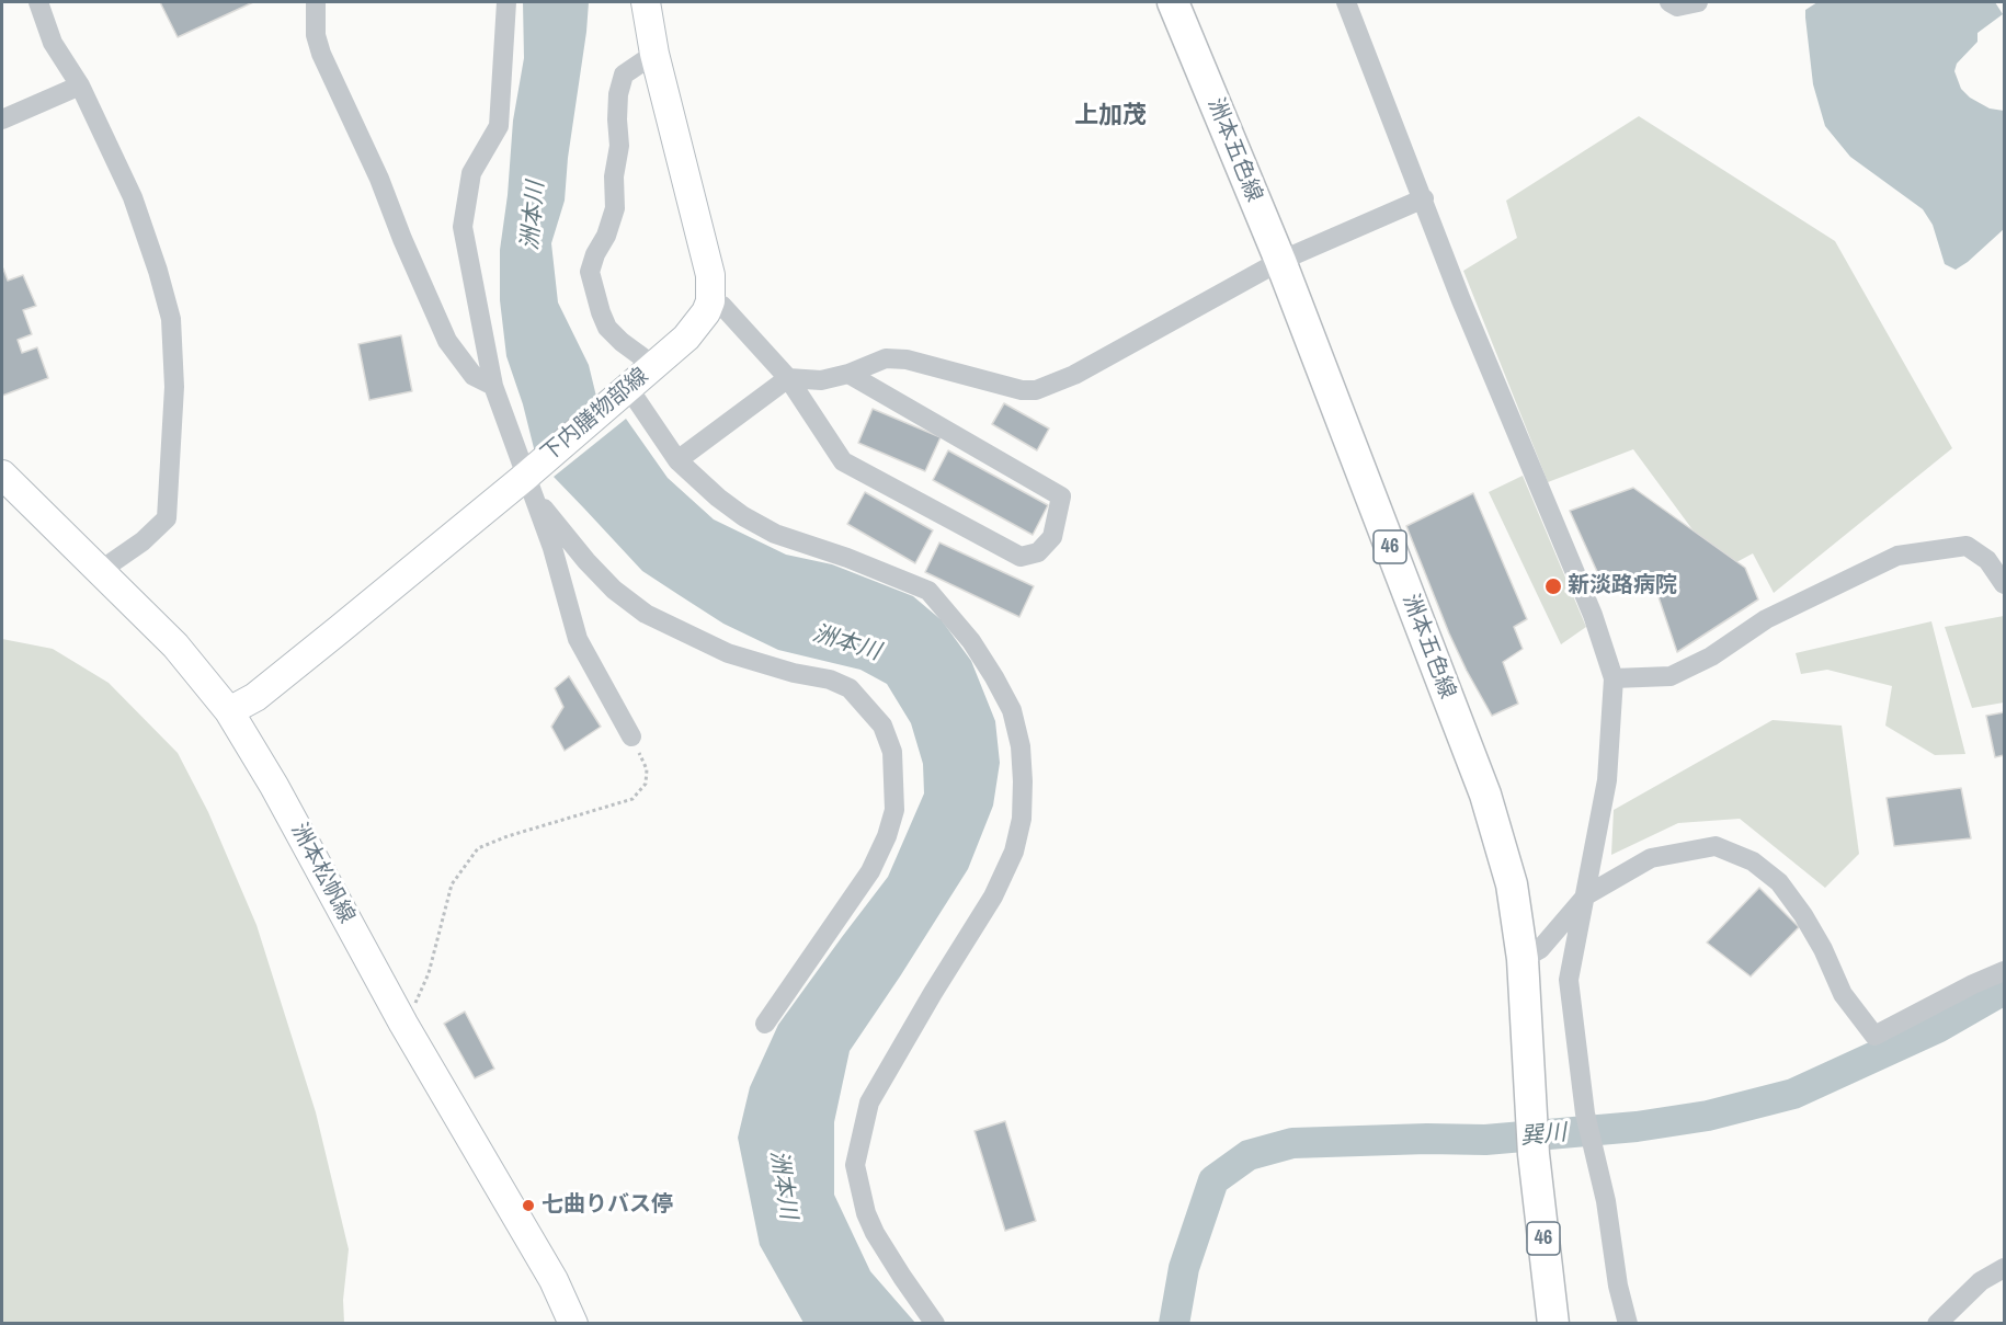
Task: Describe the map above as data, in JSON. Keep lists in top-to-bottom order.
{
  "streets": {
    "main road": [
      "洲本五色線",
      "下内膳物部線",
      "46",
      "洲本松帆線"
    ]
  },
  "crossings": [
    ["下内膳物部線", "洲本松帆線"]
  ],
  "districts": ["上加茂"],
  "water": ["洲本川", "巽川"],
  "places": ["新淡路病院", "七曲りバス停"]
}
